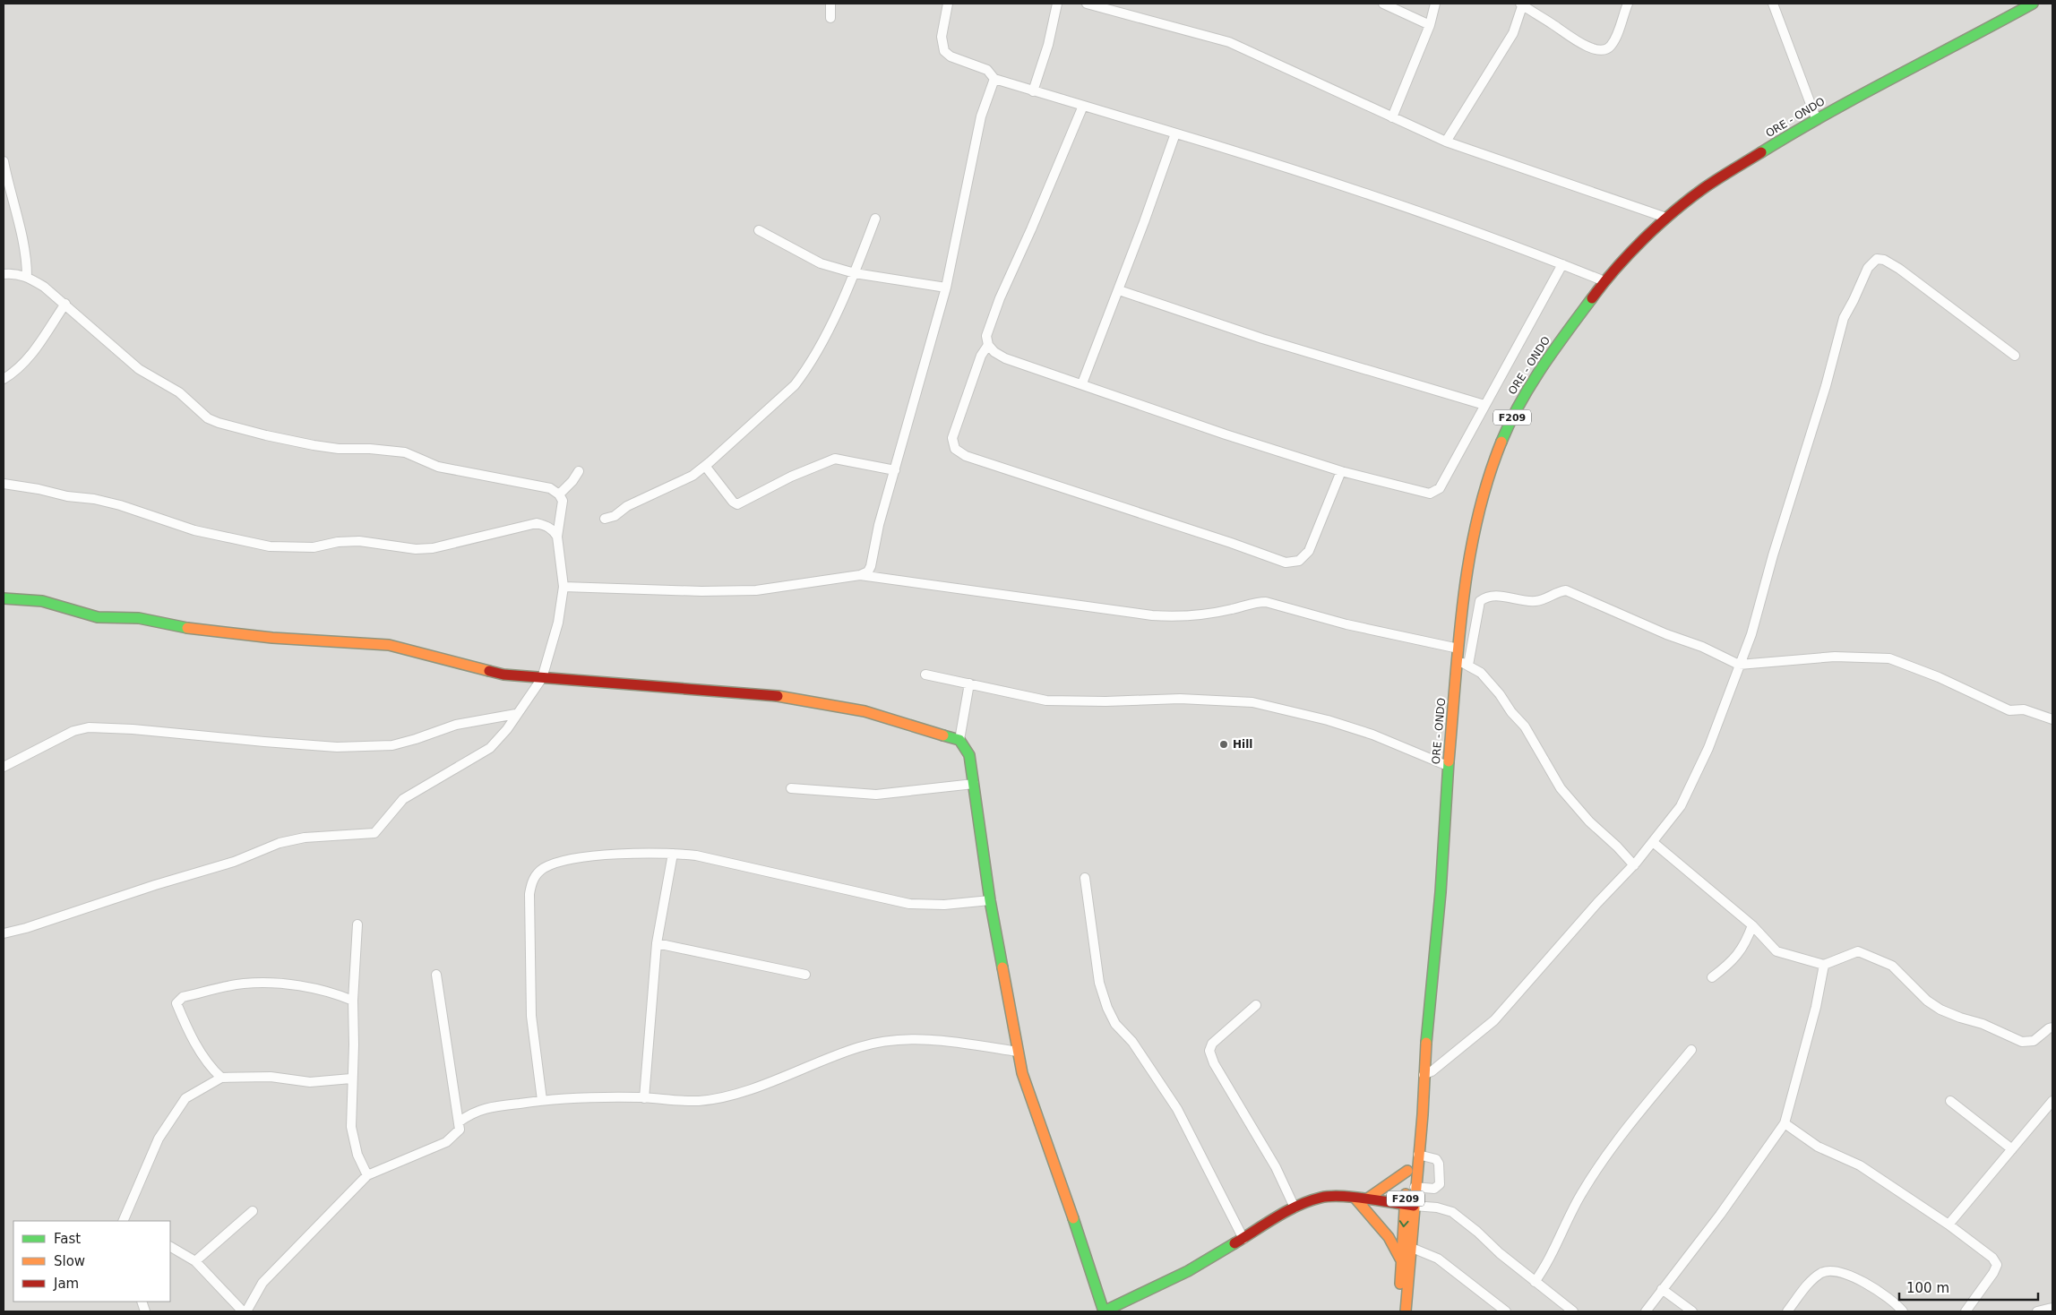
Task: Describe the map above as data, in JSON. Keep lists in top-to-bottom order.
{
  "streets": {
    "main road": ["ORE - ONDO", "F209"]
  },
  "crossings": [
    ["ORE - ONDO", "F209"]
  ],
  "places": ["Hill"],
  "legend": ["Fast", "Slow", "Jam"],
  "scale_bar": "100 m"
}
